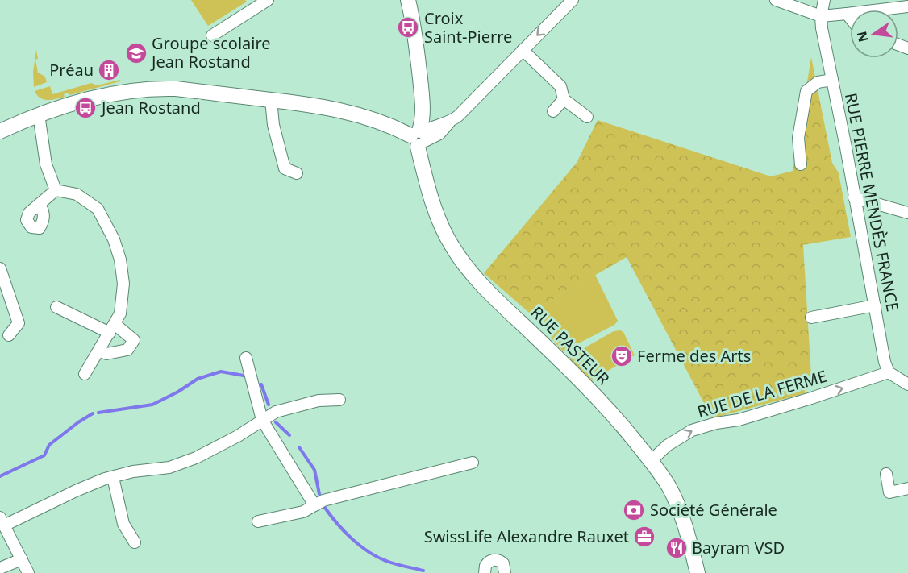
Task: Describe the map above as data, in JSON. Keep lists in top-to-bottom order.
{
  "streets": {
    "street": ["RUE PIERRE MENDÈS FRANCE", "RUE PASTEUR", "RUE DE LA FERME"]
  },
  "crossings": [
    ["RUE PIERRE MENDÈS FRANCE", "RUE DE LA FERME"],
    ["RUE PASTEUR", "RUE DE LA FERME"]
  ],
  "one_way": ["RUE DE LA FERME"],
  "places": {
    "bus stop": ["Croix Saint-Pierre", "Jean Rostand"],
    "school or university": ["Groupe scolaire Jean Rostand"],
    "building": ["Préau"],
    "theatre": ["Ferme des Arts"],
    "bank": ["Société Générale"],
    "office": ["SwissLife Alexandre Rauxet"],
    "restaurant": ["Bayram VSD"]
  },
  "north": "left"
}
